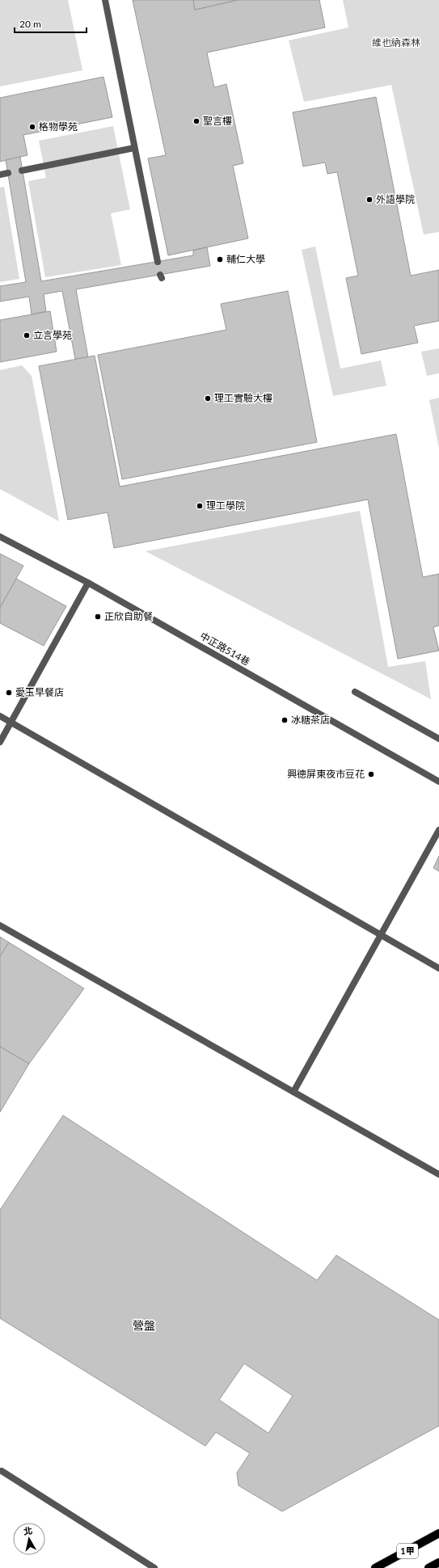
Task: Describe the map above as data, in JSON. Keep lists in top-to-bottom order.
{
  "streets": {
    "main road": ["1甲"],
    "street": ["中正路514巷"]
  },
  "districts": ["營盤"],
  "parks": ["維也納森林"],
  "places": [
    "聖言樓",
    "格物學苑",
    "外語學院",
    "輔仁大學",
    "立言學苑",
    "理工實驗大樓",
    "理工學院",
    "正欣自助餐",
    "愛玉早餐店",
    "冰糖茶店",
    "興德屏東夜市豆花"
  ],
  "scale_bar": "20 m",
  "north": "top"
}
